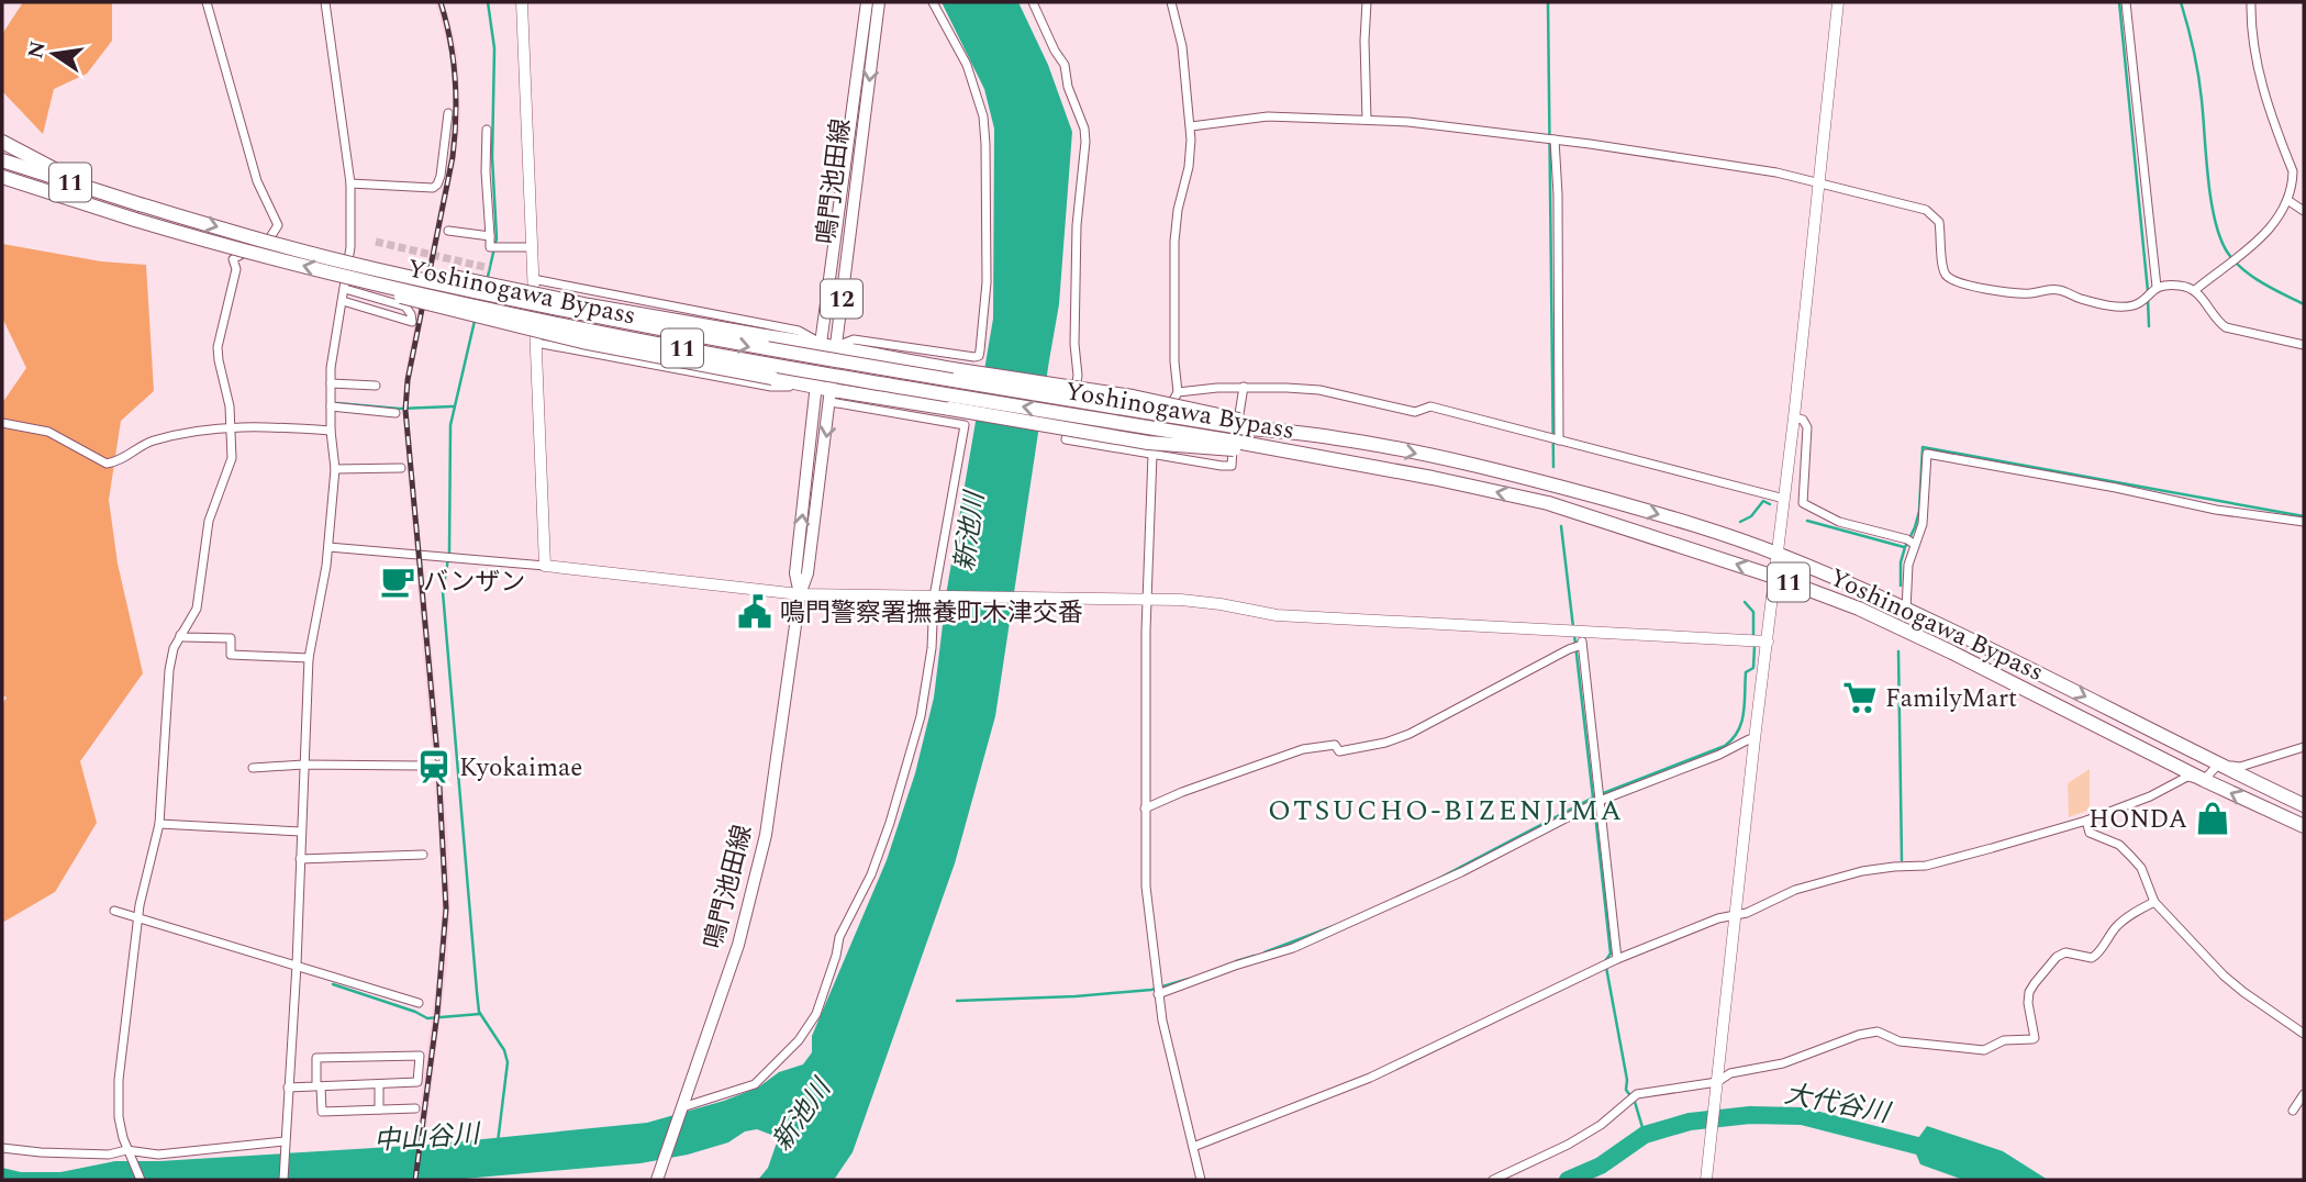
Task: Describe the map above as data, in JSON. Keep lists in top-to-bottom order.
{
  "streets": {
    "highway": ["11", "Yoshinogawa Bypass"],
    "main road": ["鳴門池田線", "12"]
  },
  "crossings": [
    ["鳴門池田線", "11"],
    ["11", "Yoshinogawa Bypass"]
  ],
  "districts": ["OTSUCHO-BIZENJIMA"],
  "water": ["新池川", "大代谷川", "中山谷川"],
  "places": {
    "cafe": ["バンザン"],
    "public building": ["鳴門警察署撫養町木津交番"],
    "supermarket": ["FamilyMart"],
    "station": ["Kyokaimae"],
    "shop": ["HONDA"]
  },
  "north": "left"
}
